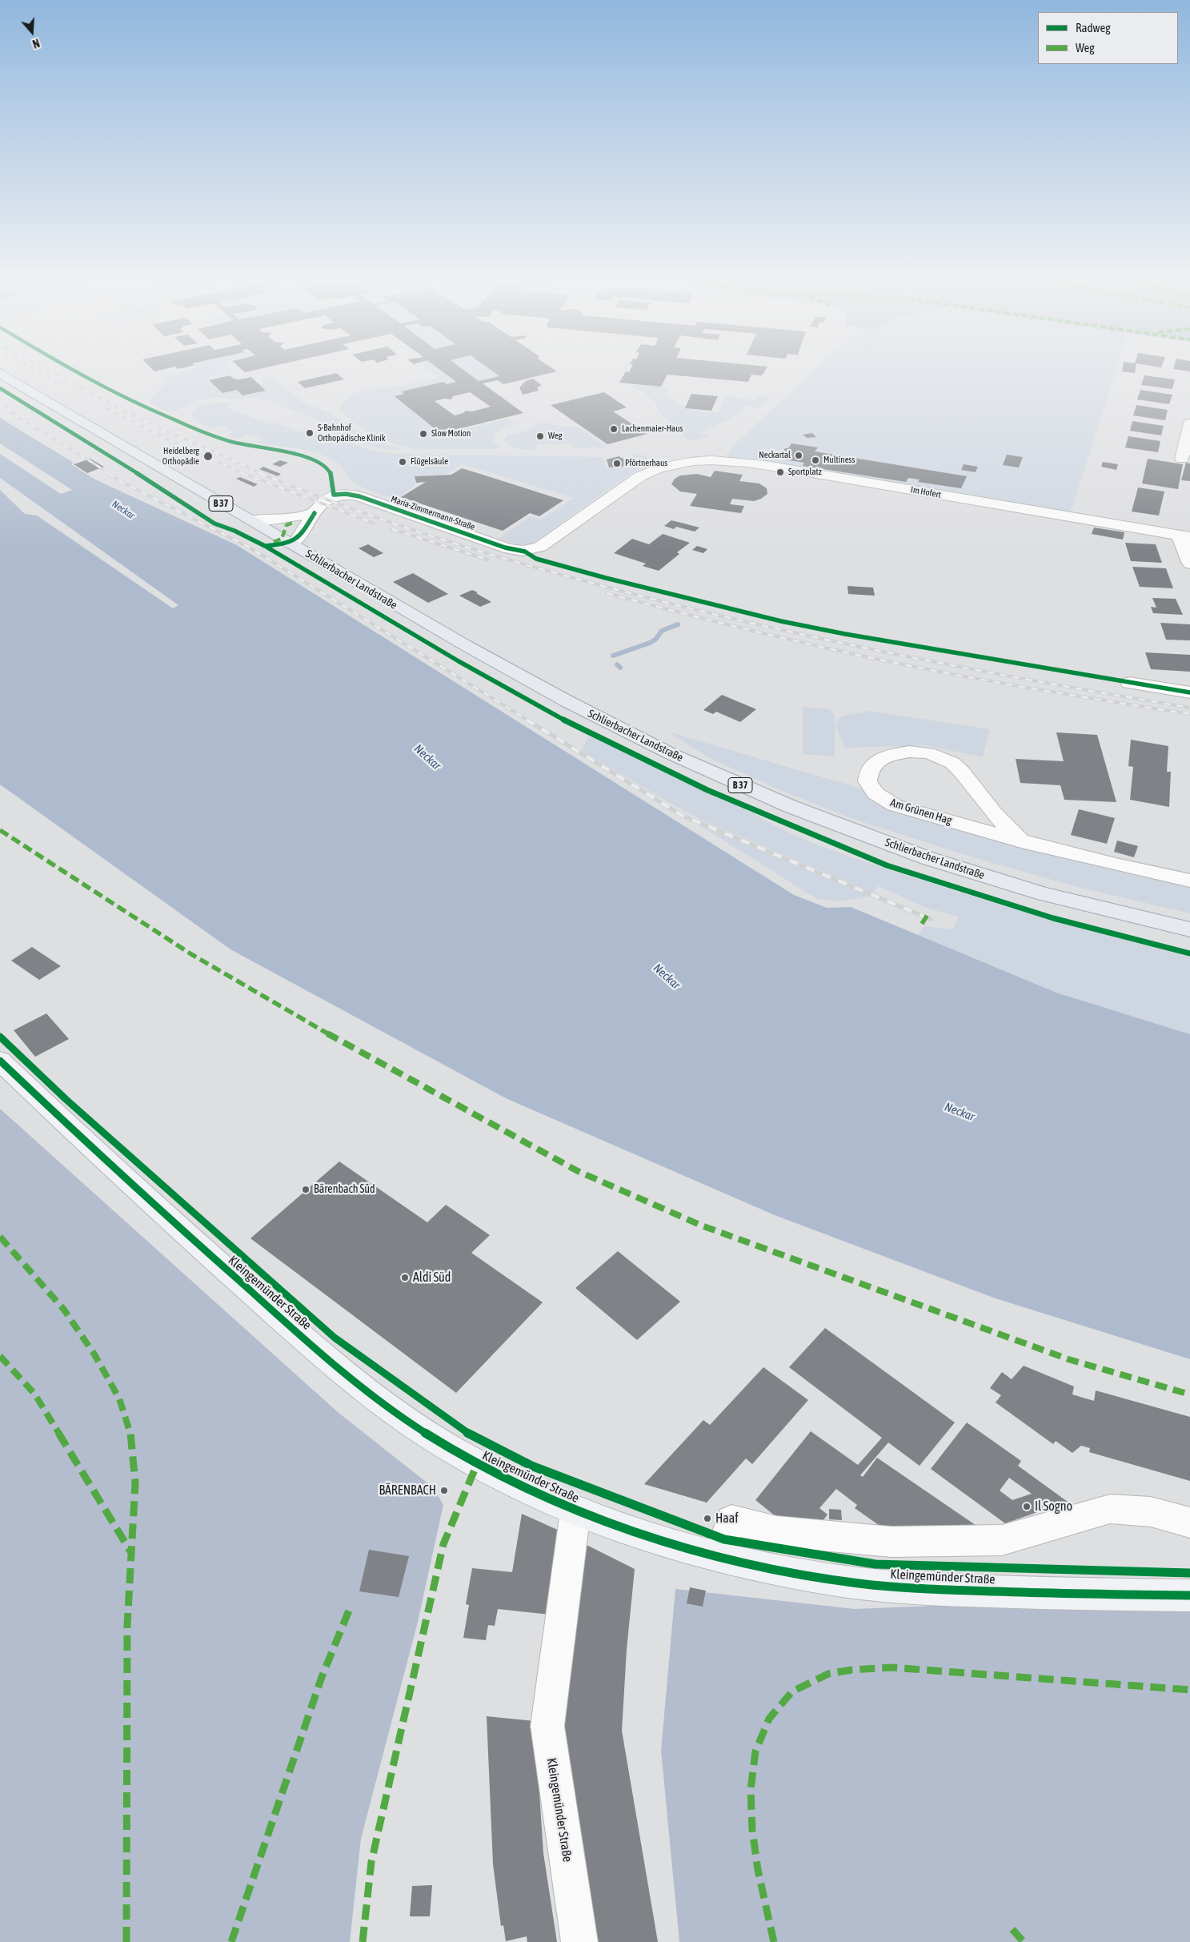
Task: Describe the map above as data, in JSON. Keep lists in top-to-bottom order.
{
  "streets": {
    "main road": ["B 37", "Schlierbacher Landstraße", "Kleingemünder Straße"],
    "street": ["Im Hofert", "Maria-Zimmermann-Straße", "Am Grünen Hag"]
  },
  "crossings": [
    ["Im Hofert", "Maria-Zimmermann-Straße"],
    ["Maria-Zimmermann-Straße", "Schlierbacher Landstraße"]
  ],
  "water": ["Neckar"],
  "places": [
    "Lachenmaier-Haus",
    "S-Bahnhof Orthopädische Klinik",
    "Slow Motion",
    "Weg",
    "Neckartal",
    "Heidelberg Orthopädie",
    "Multiness",
    "Flügelsäule",
    "Pförtnerhaus",
    "Sportplatz",
    "Bärenbach Süd",
    "Aldi Süd",
    "BÄRENBACH",
    "Il Sogno",
    "Haaf"
  ],
  "legend": ["Radweg", "Weg"],
  "north": "bottom"
}
